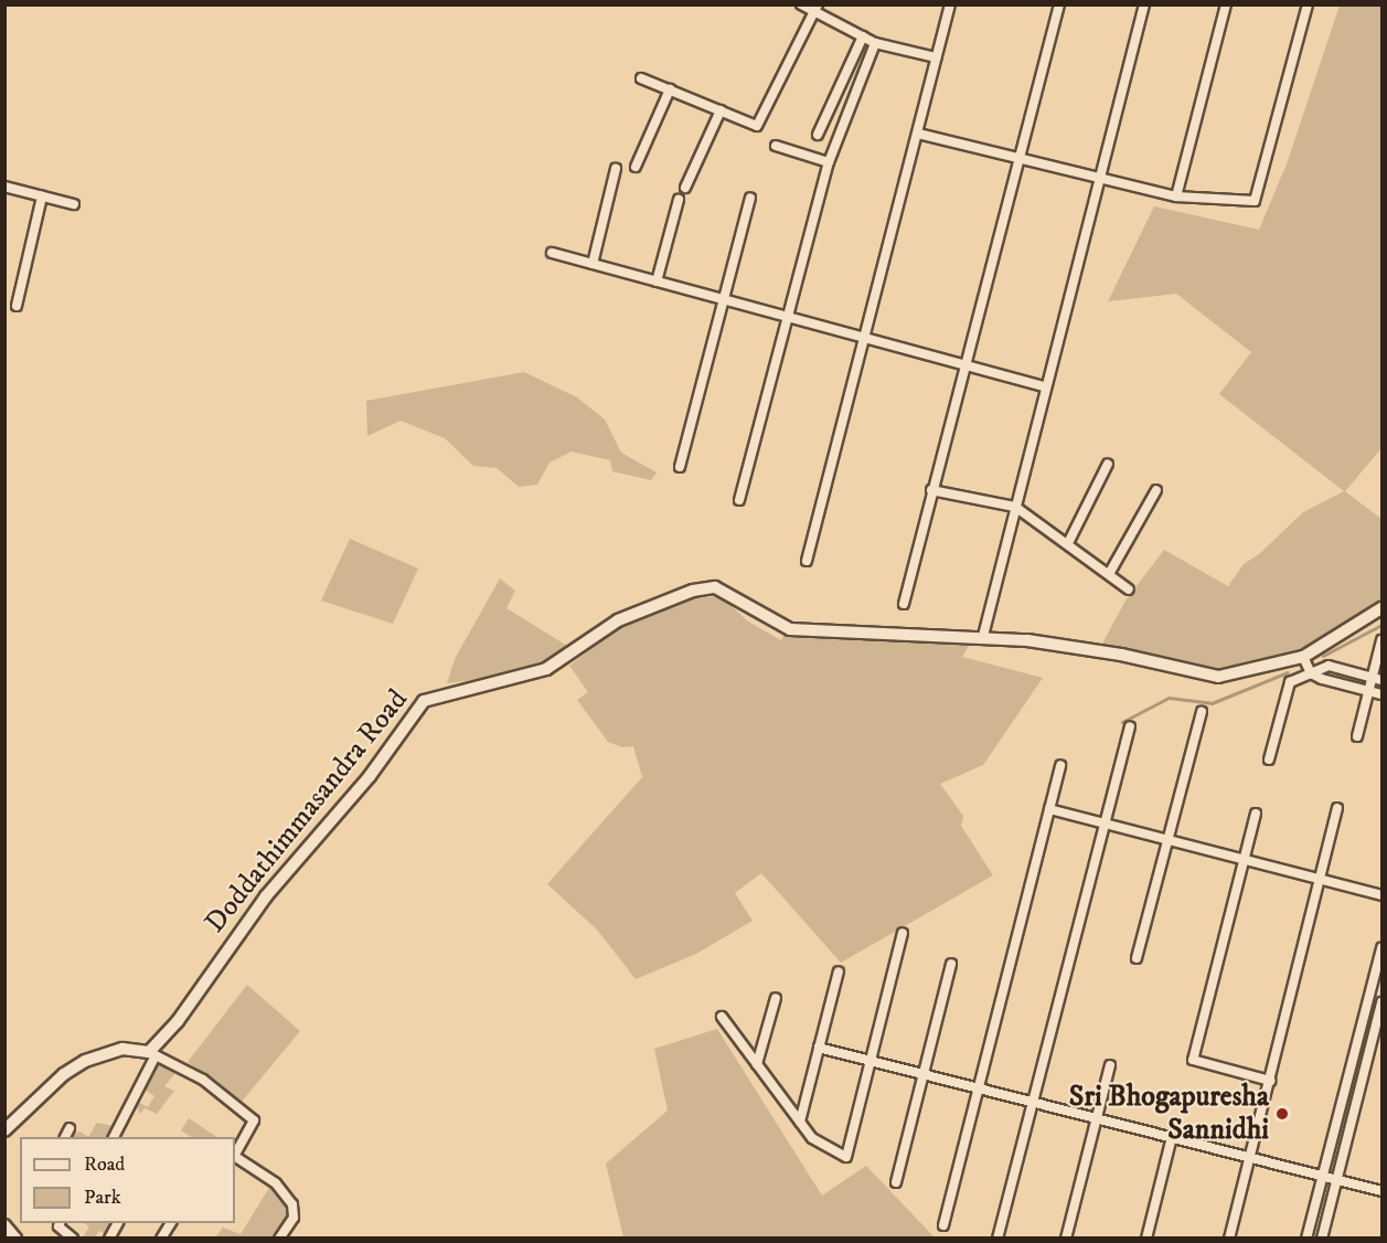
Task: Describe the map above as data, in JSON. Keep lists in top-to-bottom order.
{
  "streets": {
    "street": ["Doddathimmasandra Road"]
  },
  "places": ["Sri Bhogapuresha Sannidhi"],
  "legend": ["Road", "Park"]
}
